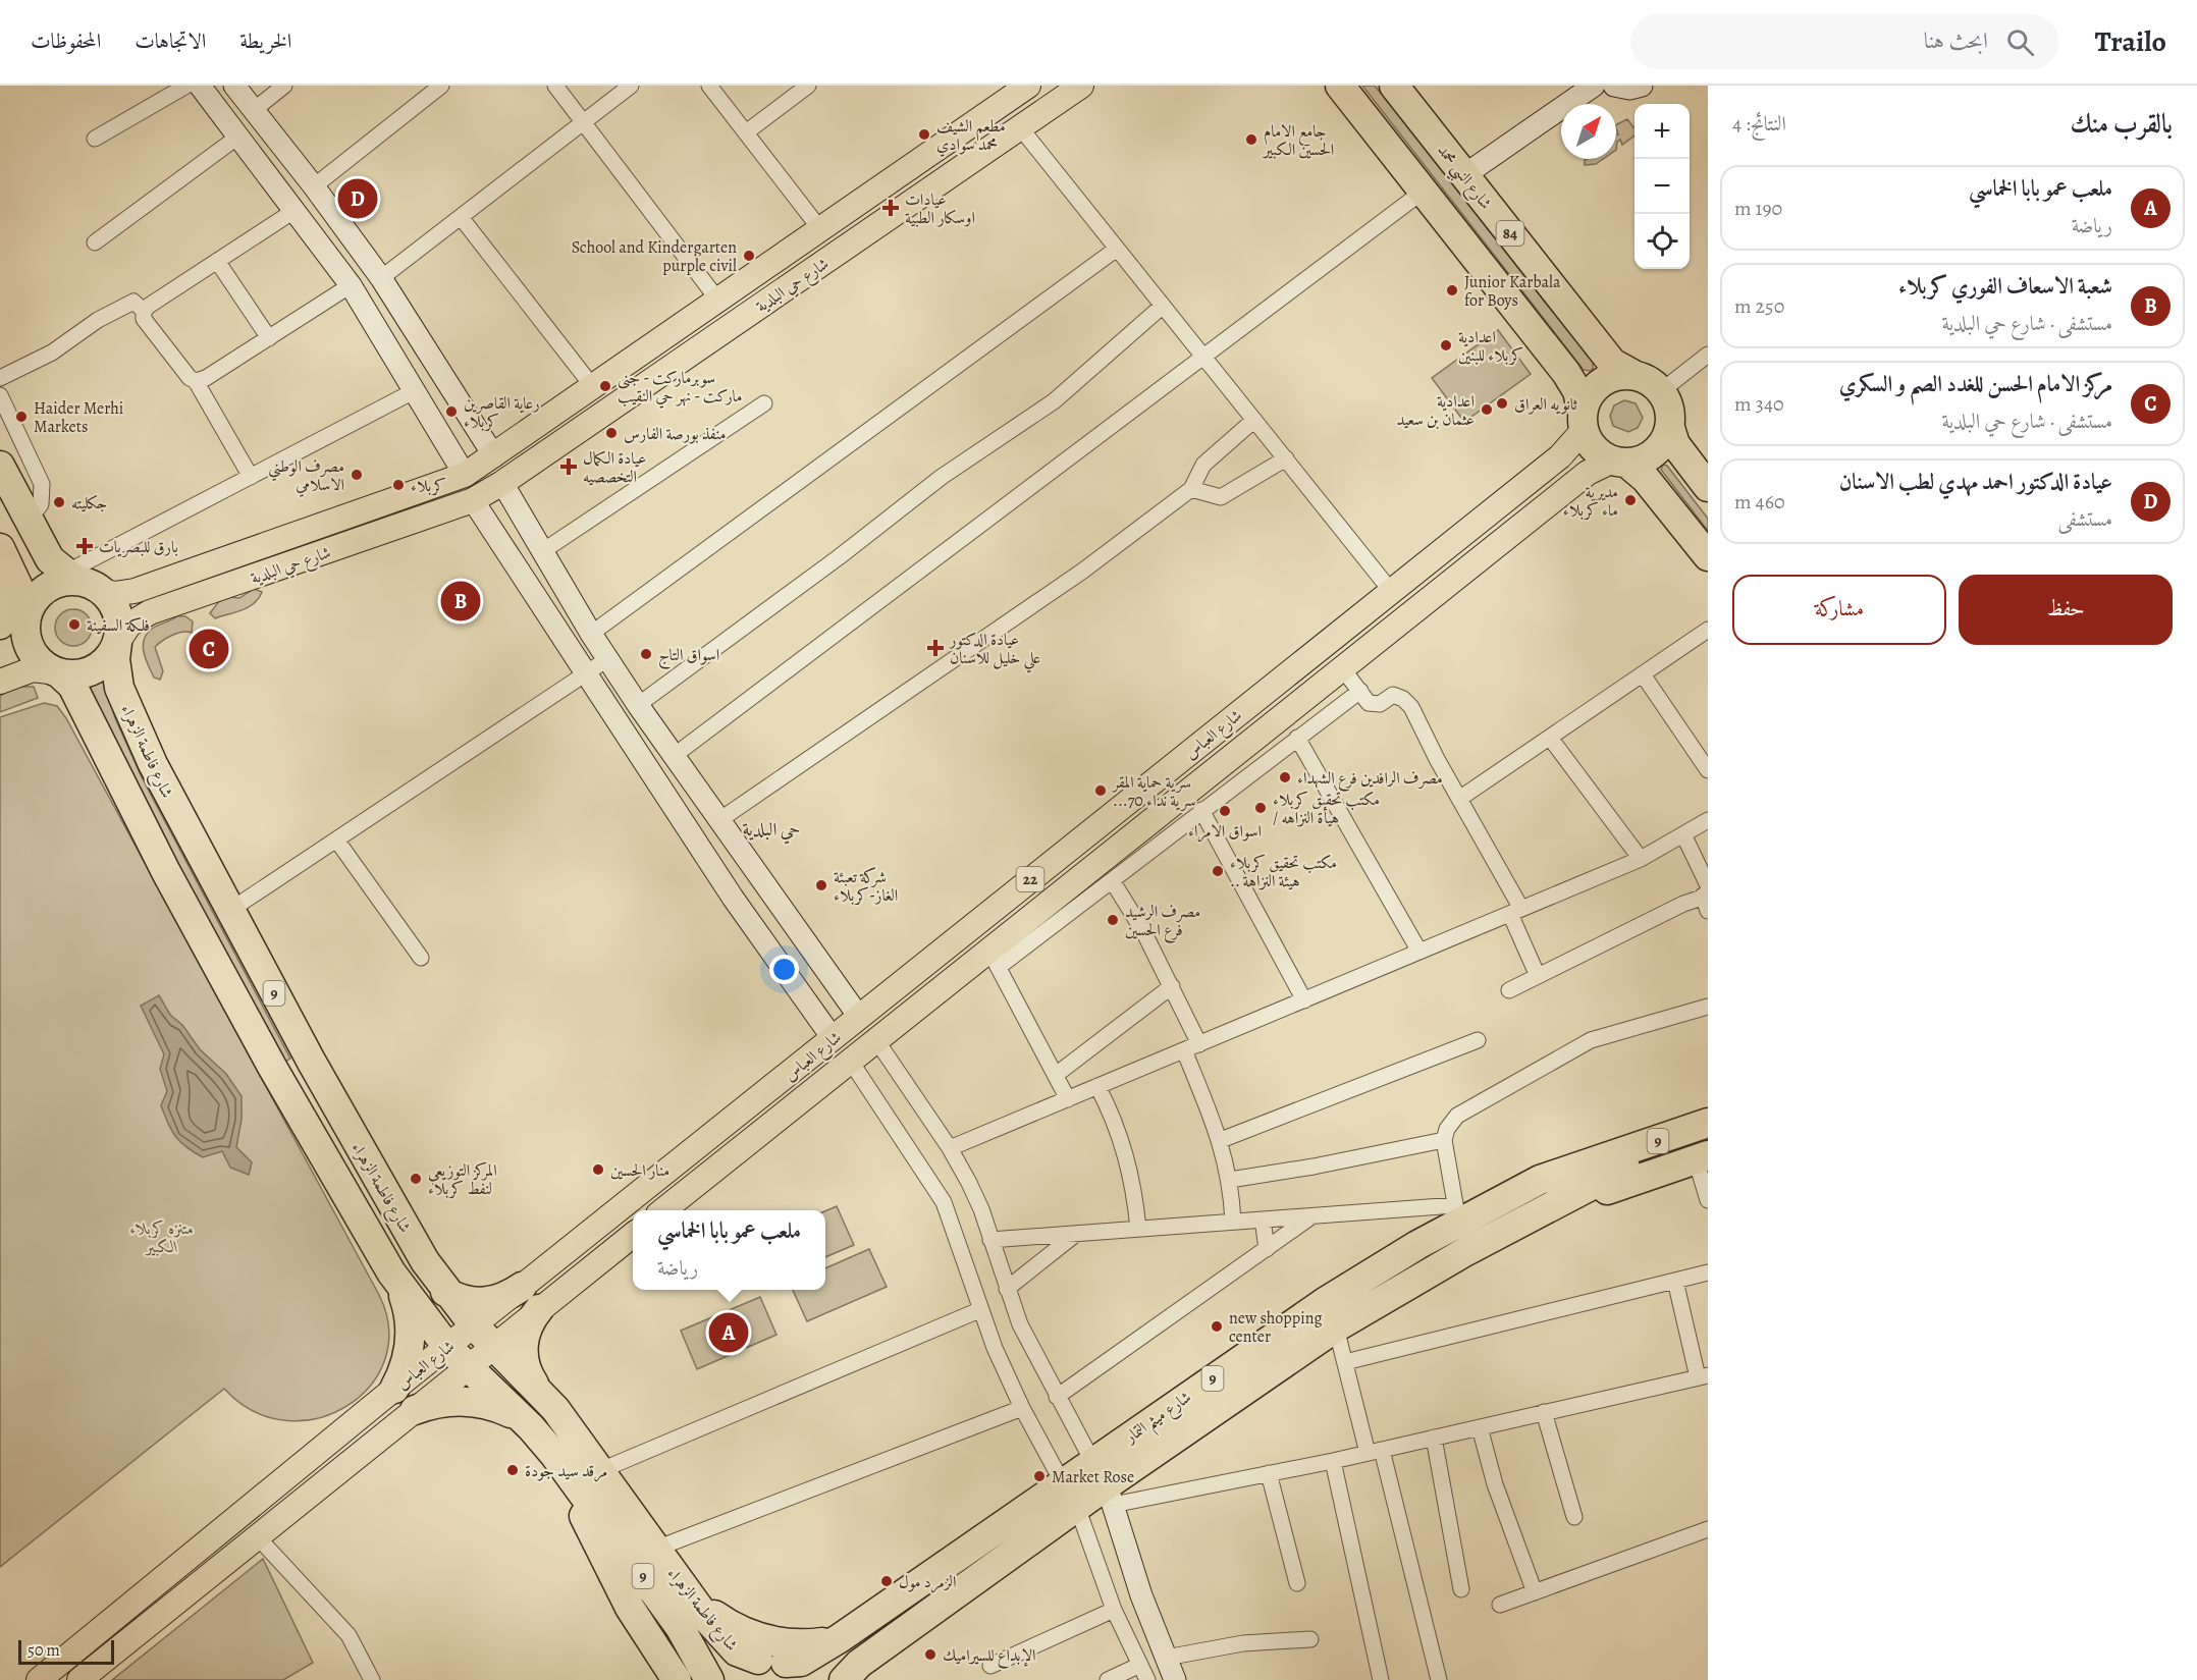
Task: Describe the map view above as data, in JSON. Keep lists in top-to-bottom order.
{
  "streets": {
    "highway": [
      "شارع النبي محمد",
      "84",
      "شارع فاطمة الزهراء",
      "9",
      "شارع ميثم التمار"
    ],
    "main road": ["شارع حي البلدية", "شارع العباس", "22"]
  },
  "crossings": [
    ["شارع النبي محمد", "84"],
    ["شارع النبي محمد", "شارع العباس"],
    ["84", "شارع العباس"],
    ["شارع حي البلدية", "شارع فاطمة الزهراء"],
    ["شارع حي البلدية", "9"],
    ["شارع العباس", "شارع فاطمة الزهراء"],
    ["شارع فاطمة الزهراء", "9"],
    ["شارع فاطمة الزهراء", "شارع ميثم التمار"],
    ["9", "شارع ميثم التمار"]
  ],
  "districts": ["حي البلدية"],
  "parks": ["متنزه كربلاء الكبير"],
  "places": {
    "other": [
      "مطعم الشيف محمد سوادي",
      "جامع الامام الحسين الكبير",
      "School and Kindergarten purple civil",
      "Junior Karbala for Boys",
      "اعدادية كربلاء للبنين",
      "سوبرماركت - جنى ماركت - نهر حي النقيب",
      "ثانويه العراق",
      "اعدادية عثمان بن سعيد",
      "رعاية القاصرين كربلاء",
      "Haider Merhi Markets",
      "منفذ بورصة الفارس",
      "مصرف الوطني الاسلامي",
      "كربلاء",
      "مديرية ماء كربلاء",
      "جكليته",
      "فلكة السفينة",
      "اسواق التاج",
      "مصرف الرافدين فرع الشهداء",
      "سرية حماية المقر ...سرية نداء 70",
      "مكتب تحقيق كربلاء / هيأة النزاهه",
      "اسواق الامراء",
      "مكتب تحقيق كربلاء .. هيئة النزاهة",
      "شركة تعبئة الغاز-كربلاء",
      "مصرف الرشيد فرع الحسين",
      "منار الحسين",
      "المركز التوزيعي لنفط كربلاء",
      "new shopping center",
      "مرقد سيد جودة",
      "Market Rose",
      "الزمرد مول",
      "الإبداع للسيراميك"
    ],
    "health": [
      "عيادات اوسكار الطبية",
      "عيادة الكمال التخصصيه",
      "بارق للبصريات",
      "عيادة الدكتور علي خليل للاسنان"
    ]
  },
  "scale_bar": "50 m",
  "north": "top right",
  "page": {
    "header": "Trailo",
    "search": "ابحث هنا",
    "nav": ["الخريطة", "الاتجاهات", "المحفوظات"],
    "heading": ["بالقرب منك", "النتائج: 4"],
    "map_buttons": ["+", "−"],
    "list": [
      {
        "mark": "A",
        "name": "ملعب عمو بابا الخماسي",
        "note": "رياضة",
        "value": "190 m"
      },
      {
        "mark": "B",
        "name": "شعبة الاسعاف الفوري كربلاء",
        "note": "مستشفى · شارع حي البلدية",
        "value": "250 m"
      },
      {
        "mark": "C",
        "name": "مركز الامام الحسن للغدد الصم و السكري",
        "note": "مستشفى · شارع حي البلدية",
        "value": "340 m"
      },
      {
        "mark": "D",
        "name": "عيادة الدكتور احمد مهدي لطب الاسنان",
        "note": "مستشفى",
        "value": "460 m"
      }
    ],
    "pins": [
      "D",
      "B",
      "C",
      "A"
    ],
    "buttons": ["حفظ", "مشاركة"],
    "popup": ["ملعب عمو بابا الخماسي", "رياضة"],
    "scale": "50 m"
  }
}
